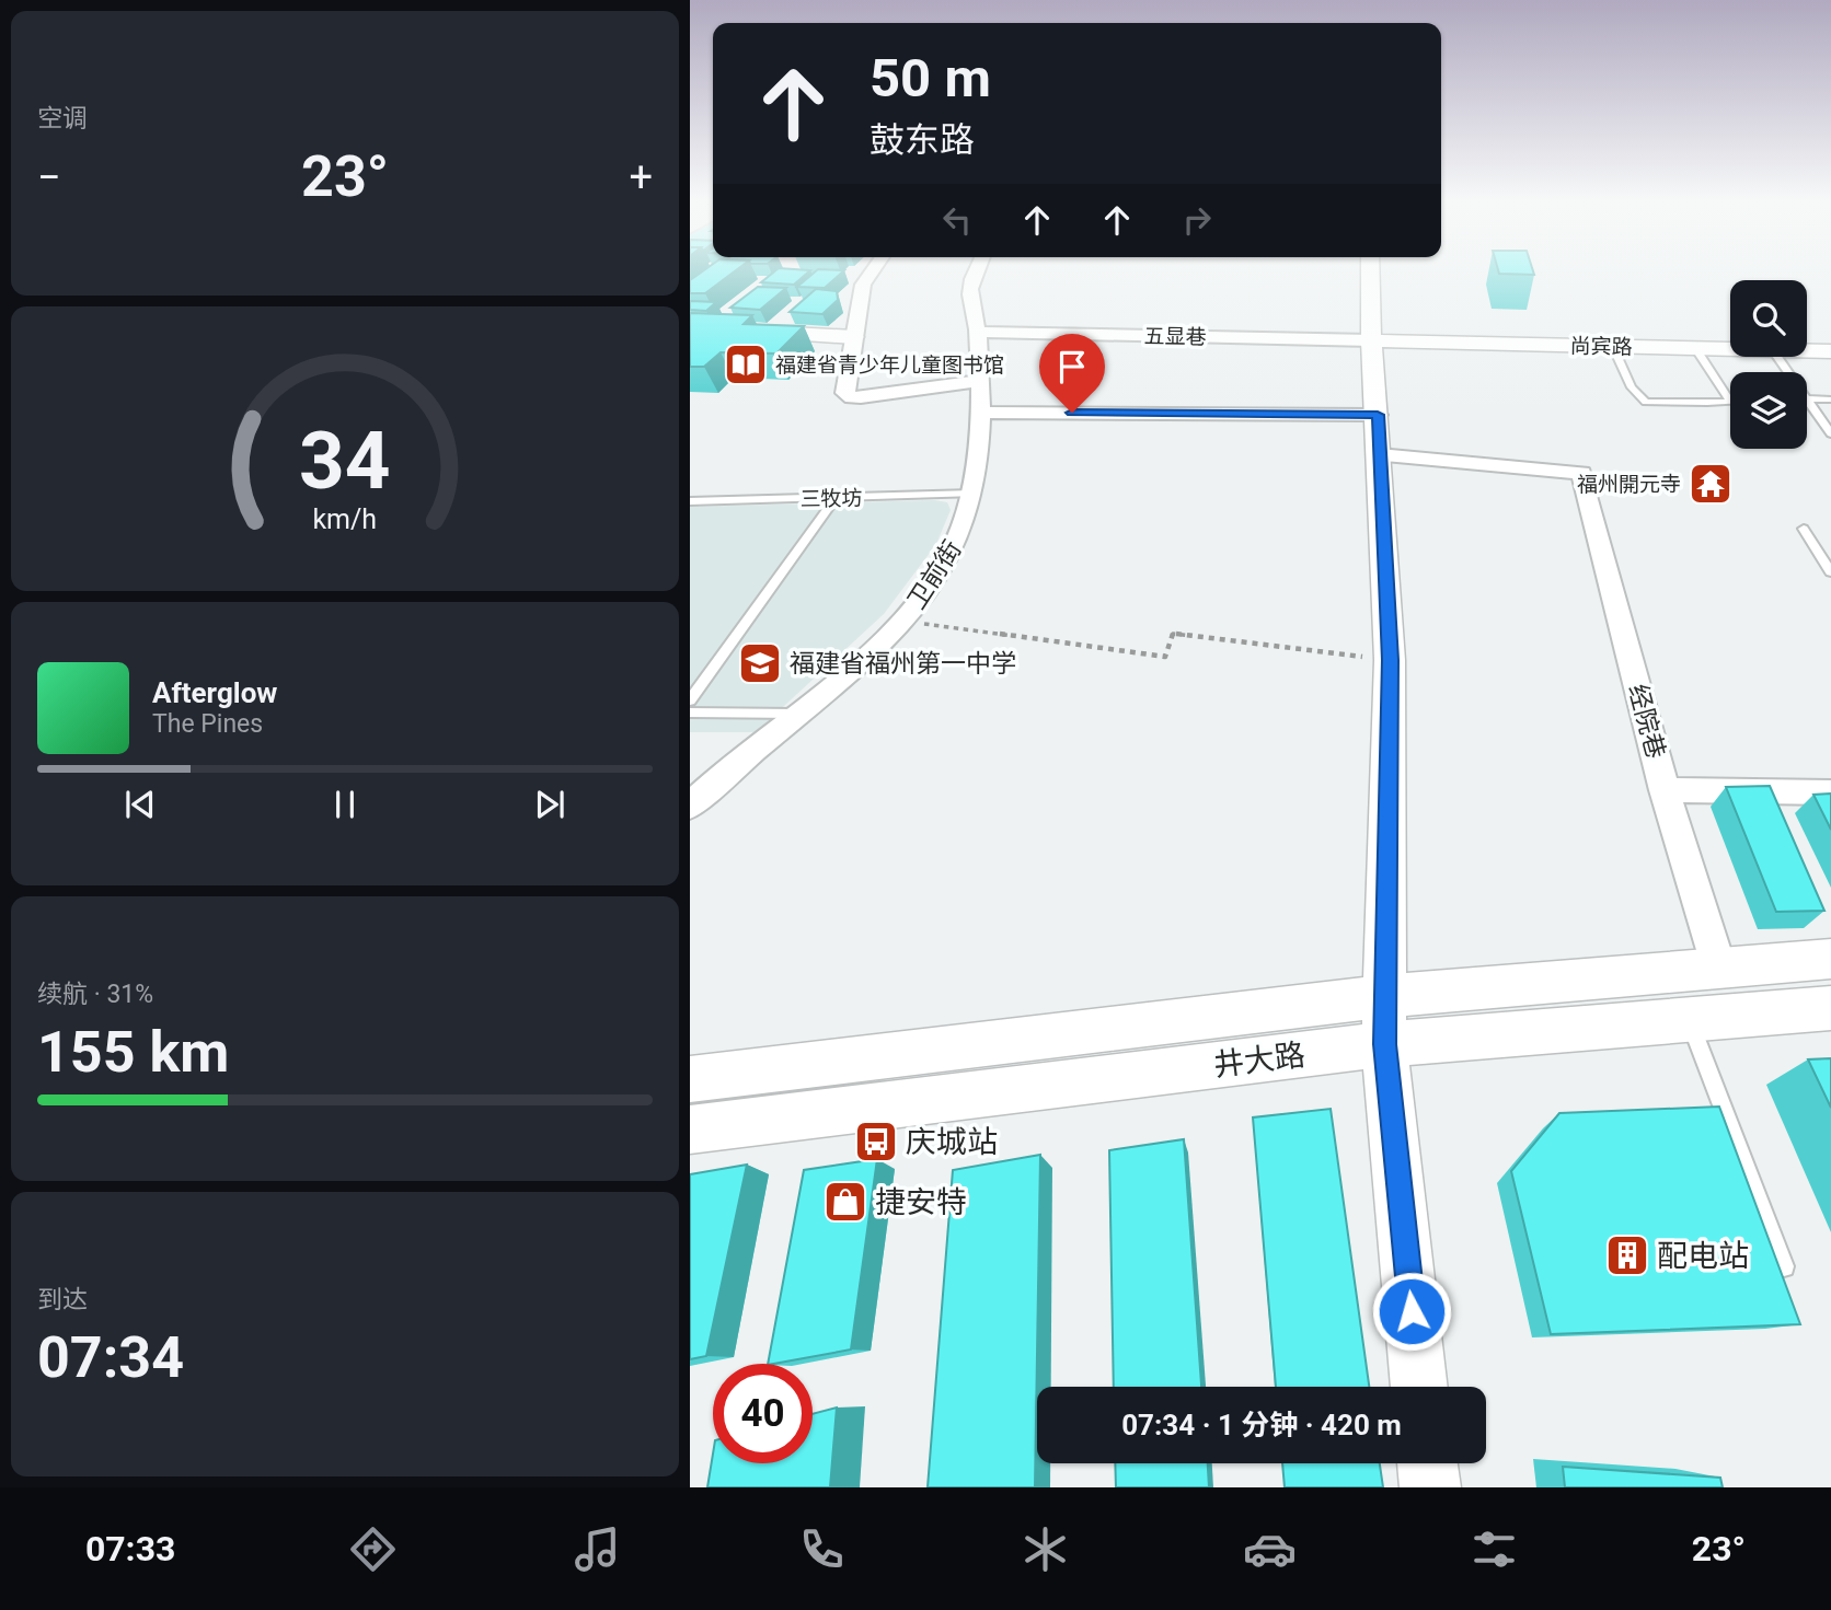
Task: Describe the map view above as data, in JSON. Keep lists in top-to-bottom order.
{
  "streets": {
    "street": [
      "五显巷",
      "尚宾路",
      "卫前街",
      "经院巷",
      "井大路"
    ],
    "lane": ["三牧坊"]
  },
  "crossings": [
    ["五显巷", "尚宾路"],
    ["五显巷", "卫前街"],
    ["三牧坊", "卫前街"]
  ],
  "places": {
    "library": ["福建省青少年儿童图书馆"],
    "temple": ["福州開元寺"],
    "school or university": ["福建省福州第一中学"],
    "bus stop": ["庆城站"],
    "shop": ["捷安特"],
    "building": ["配电站"]
  },
  "page": {
    "tile": [
      "空调",
      ["续航 · 31%", "155 km"],
      ["到达", "07:34"]
    ],
    "turn": ["50 m", "鼓东路"],
    "heat": ["−", "23°", "+"],
    "song": ["Afterglow", "The Pines"],
    "limit": "40",
    "trip": "07:34 · 1 分钟 · 420 m",
    "tabs": ["07:33", "23°"],
    "gauge": ["34", "km/h"]
  }
}
